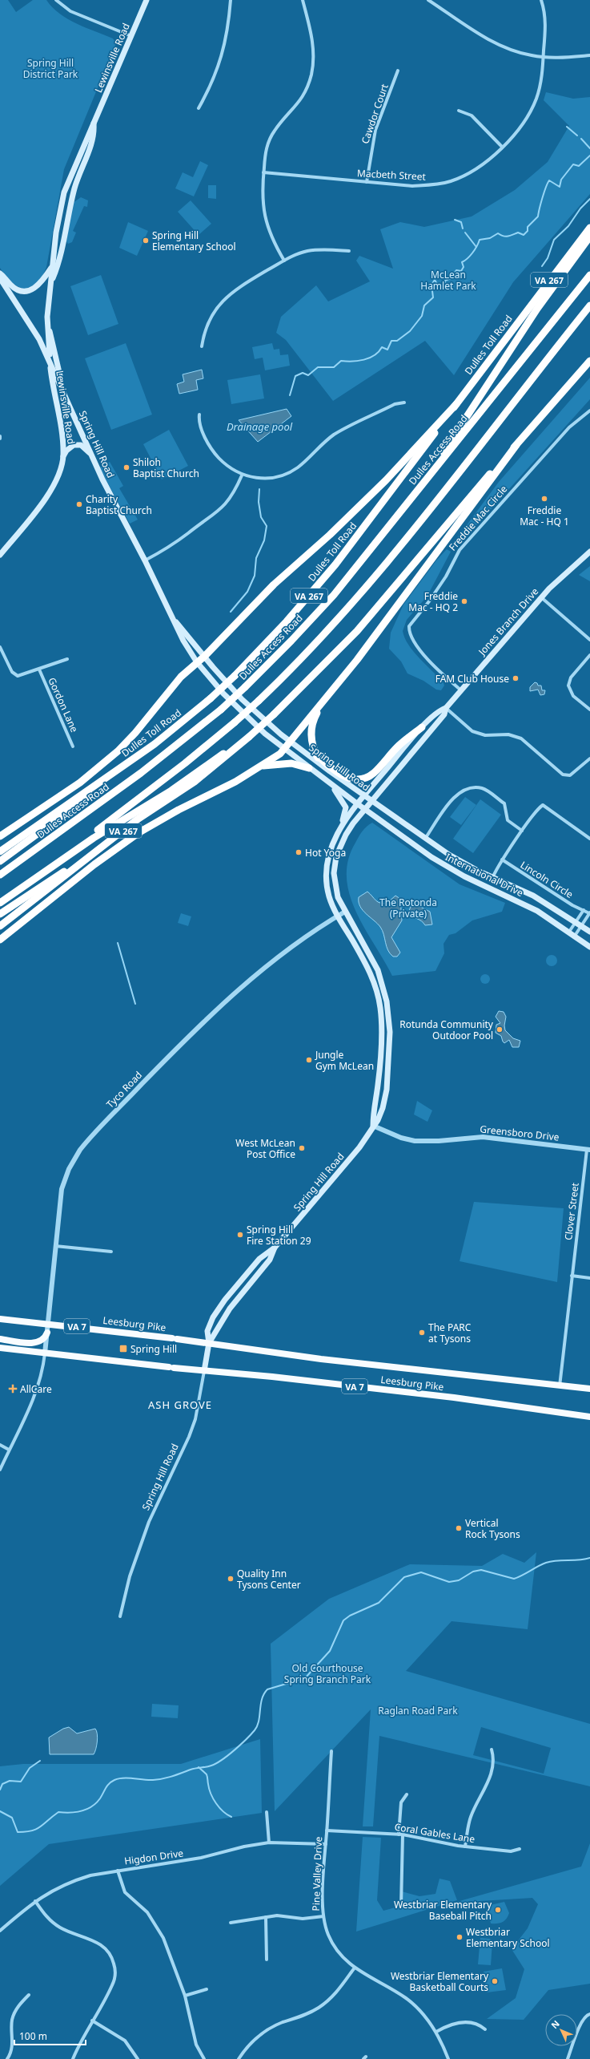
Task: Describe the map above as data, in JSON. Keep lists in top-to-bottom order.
{
  "streets": {
    "highway": [
      "VA 267",
      "Dulles Toll Road",
      "Dulles Access Road",
      "Leesburg Pike",
      "VA 7"
    ],
    "main road": [
      "Lewinsville Road",
      "Spring Hill Road",
      "Jones Branch Drive",
      "International Drive"
    ],
    "street": [
      "Cawdor Court",
      "Macbeth Street",
      "Freddie Mac Circle",
      "Gordon Lane",
      "Lincoln Circle",
      "Tyco Road",
      "Greensboro Drive",
      "Clover Street",
      "Coral Gables Lane",
      "Higdon Drive",
      "Pine Valley Drive"
    ]
  },
  "crossings": [
    ["Lewinsville Road", "Spring Hill Road"],
    ["Cawdor Court", "Macbeth Street"],
    ["Spring Hill Road", "Jones Branch Drive"],
    ["Spring Hill Road", "International Drive"],
    ["Spring Hill Road", "Tyco Road"],
    ["Spring Hill Road", "Greensboro Drive"],
    ["Spring Hill Road", "Leesburg Pike"],
    ["Freddie Mac Circle", "Jones Branch Drive"],
    ["Jones Branch Drive", "International Drive"],
    ["International Drive", "Lincoln Circle"],
    ["Tyco Road", "Leesburg Pike"],
    ["Greensboro Drive", "Clover Street"],
    ["Clover Street", "Leesburg Pike"],
    ["Coral Gables Lane", "Pine Valley Drive"],
    ["Higdon Drive", "Pine Valley Drive"]
  ],
  "districts": ["ASH GROVE"],
  "water": ["Drainage pool"],
  "parks": [
    "Spring Hill District Park",
    "McLean Hamlet Park",
    "The Rotonda (Private)",
    "Old Courthouse Spring Branch Park",
    "Raglan Road Park"
  ],
  "places": {
    "other": [
      "Spring Hill Elementary School",
      "Shiloh Baptist Church",
      "Freddie Mac - HQ 1",
      "Charity Baptist Church",
      "Freddie Mac - HQ 2",
      "FAM Club House",
      "Hot Yoga",
      "Rotunda Community Outdoor Pool",
      "Jungle Gym McLean",
      "West McLean Post Office",
      "Spring Hill Fire Station 29",
      "The PARC at Tysons",
      "Vertical Rock Tysons",
      "Quality Inn Tysons Center",
      "Westbriar Elementary Baseball Pitch",
      "Westbriar Elementary School",
      "Westbriar Elementary Basketball Courts"
    ],
    "transit": ["Spring Hill"],
    "health": ["AllCare"]
  },
  "scale_bar": "100 m",
  "north": "top left"
}
